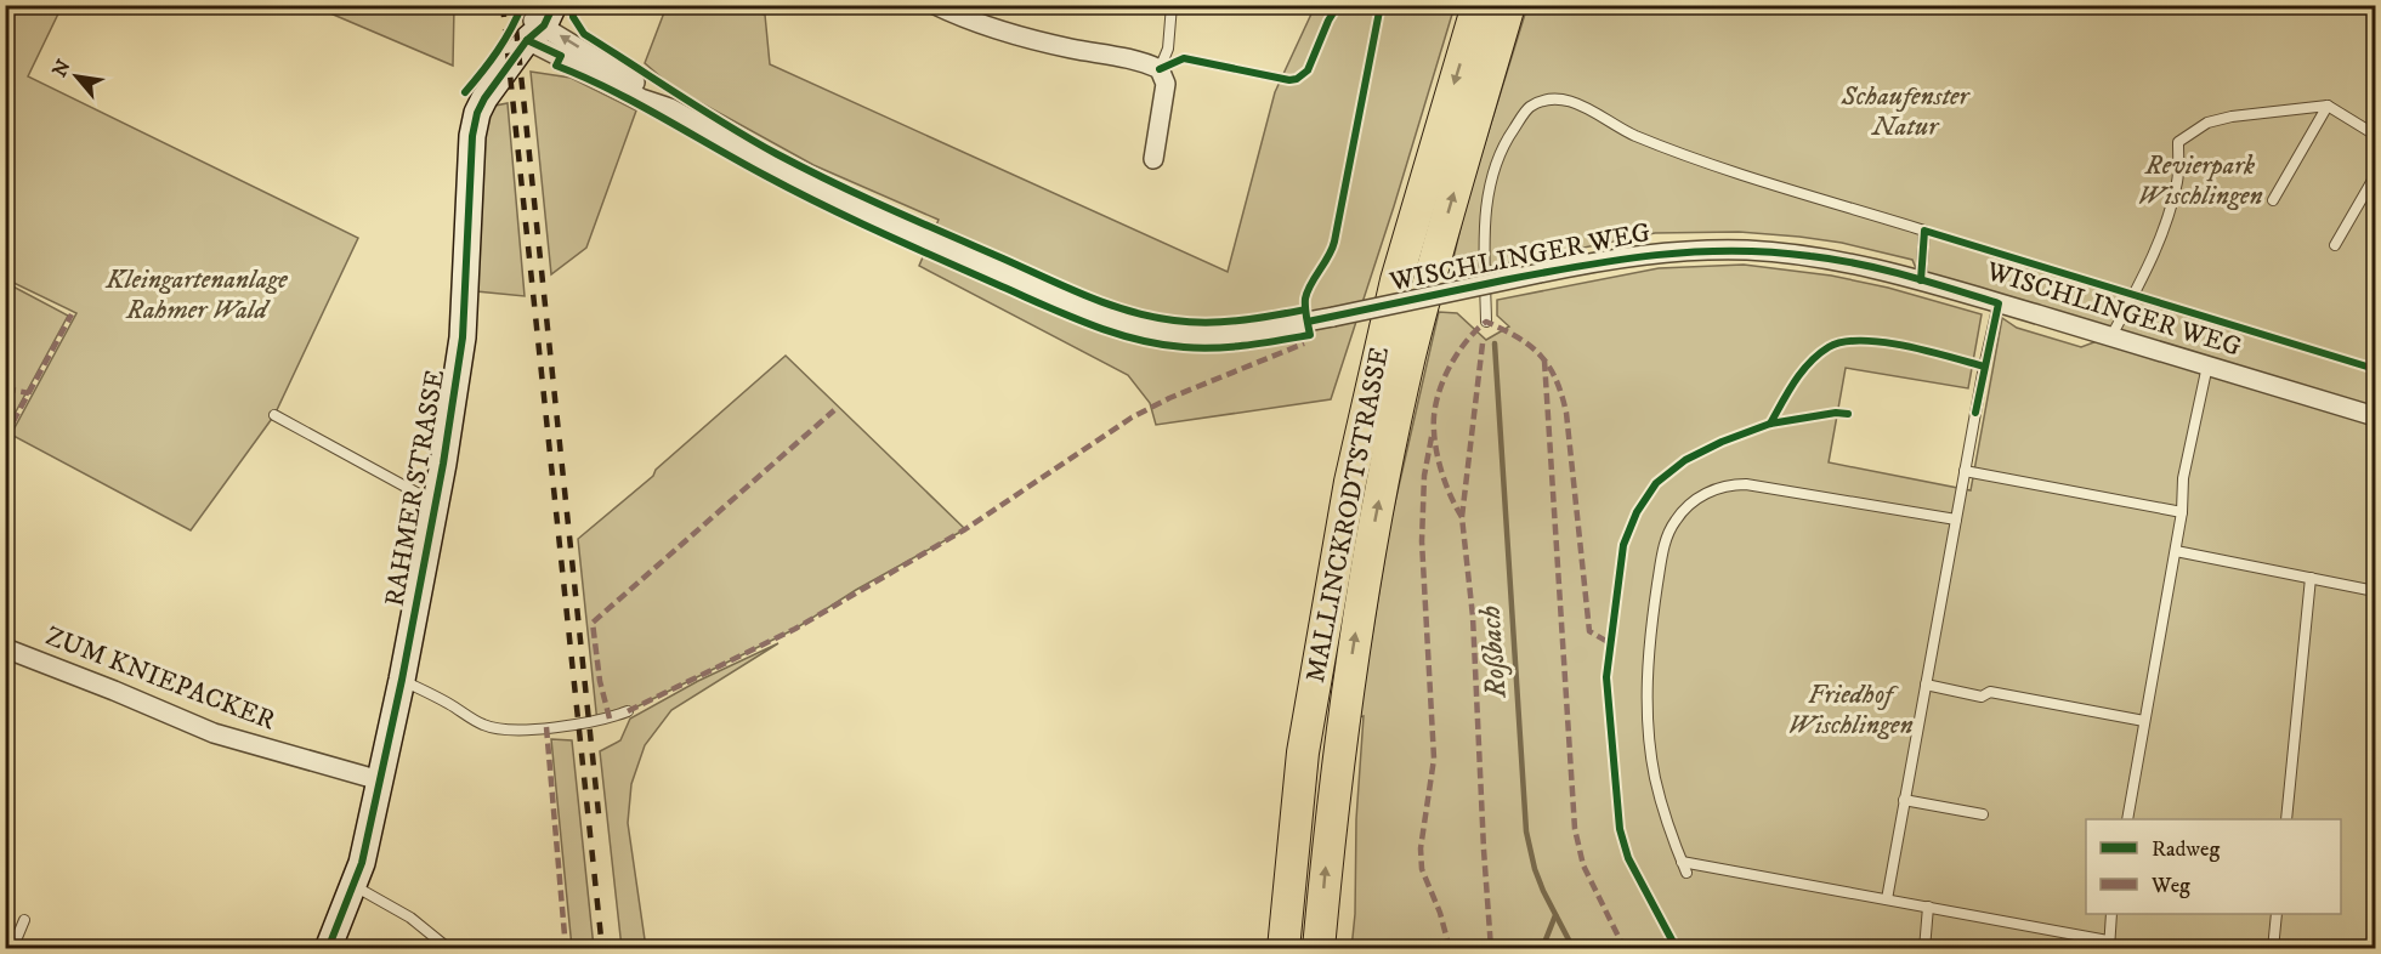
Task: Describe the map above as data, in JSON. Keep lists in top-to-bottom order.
{
  "streets": {
    "highway": ["MALLINCKRODTSTRASSE"],
    "main road": ["RAHMER STRASSE"],
    "street": ["WISCHLINGER WEG", "ZUM KNIEPACKER"]
  },
  "crossings": [
    ["WISCHLINGER WEG", "RAHMER STRASSE"],
    ["RAHMER STRASSE", "ZUM KNIEPACKER"]
  ],
  "water": ["Roßbach"],
  "parks": [
    "Schaufenster Natur",
    "Revierpark Wischlingen",
    "Kleingartenanlage Rahmer Wald",
    "Friedhof Wischlingen"
  ],
  "legend": ["Radweg", "Weg"],
  "north": "top left"
}
